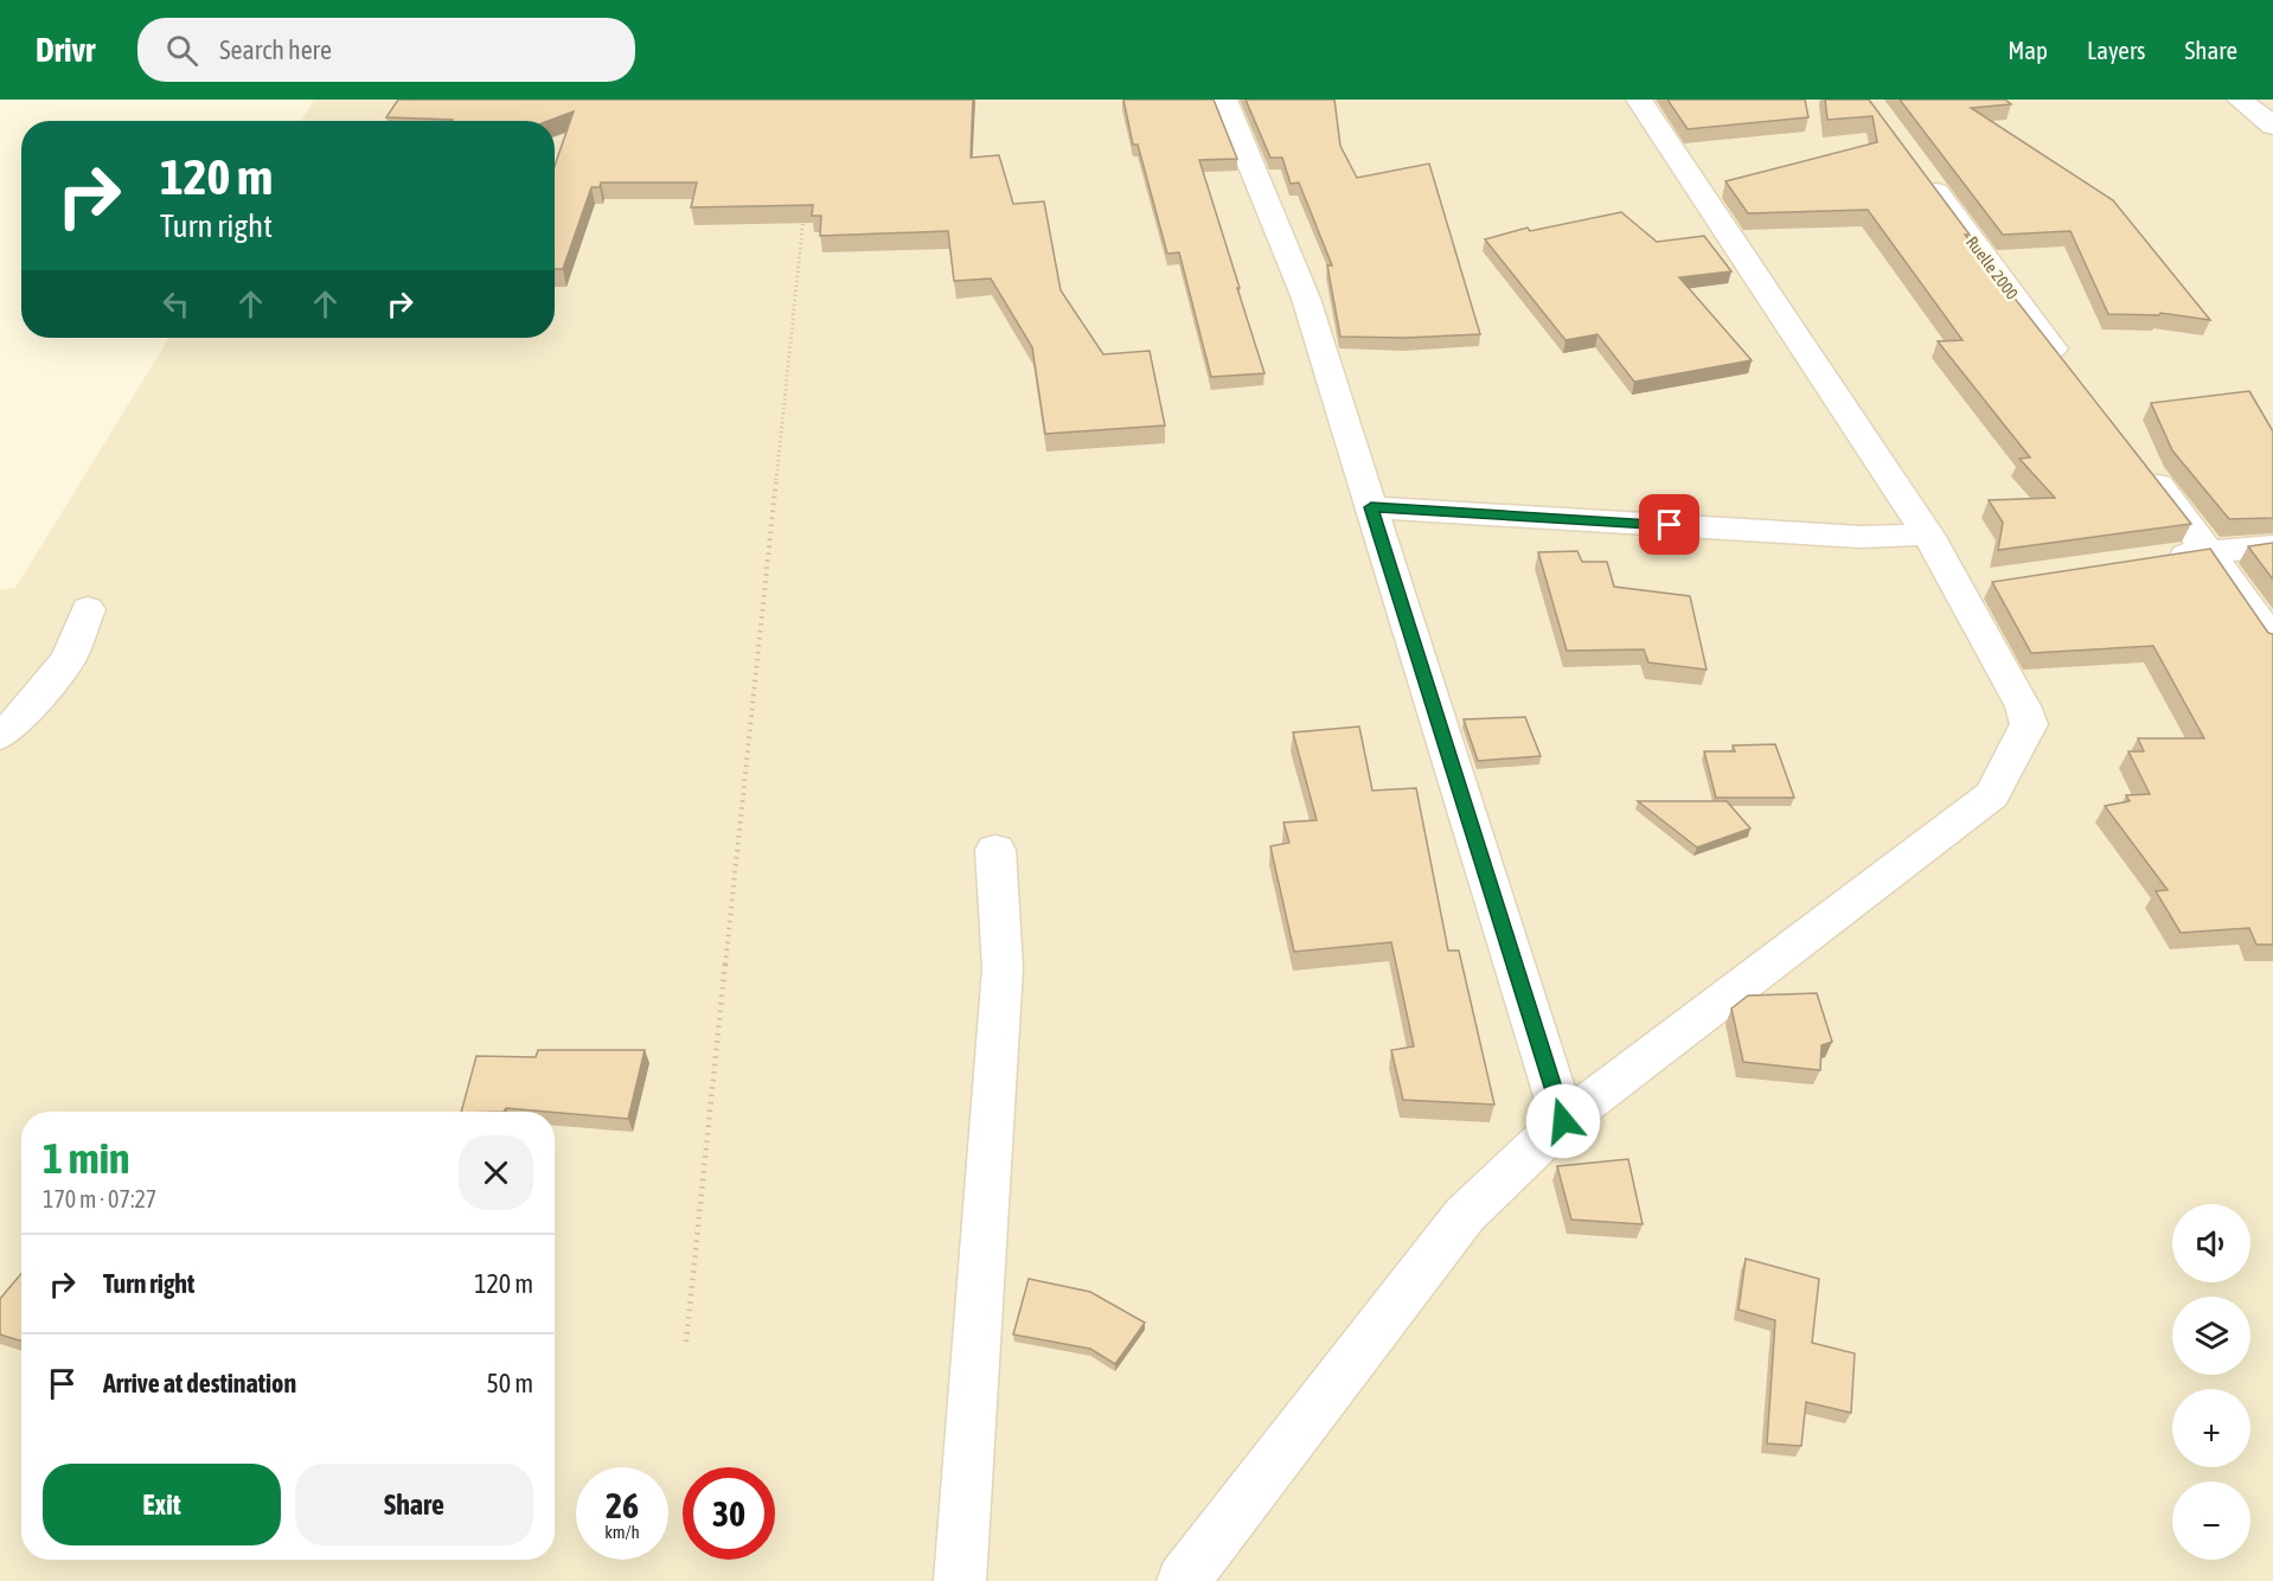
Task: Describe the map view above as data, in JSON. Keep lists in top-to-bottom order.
{
  "streets": {
    "street": ["Ruelle 2000"]
  },
  "page": {
    "header": "Drivr",
    "search": "Search here",
    "nav": ["Map", "Layers", "Share"],
    "turn": ["120 m", "Turn right"],
    "heading": ["1 min", "170 m · 07:27"],
    "map_buttons": ["+", "−"],
    "list": [
      {
        "name": "Turn right",
        "value": "120 m"
      },
      {
        "name": "Arrive at destination",
        "value": "50 m"
      }
    ],
    "buttons": ["Exit", "Share"],
    "speed": "26 km/h",
    "limit": "30"
  }
}
